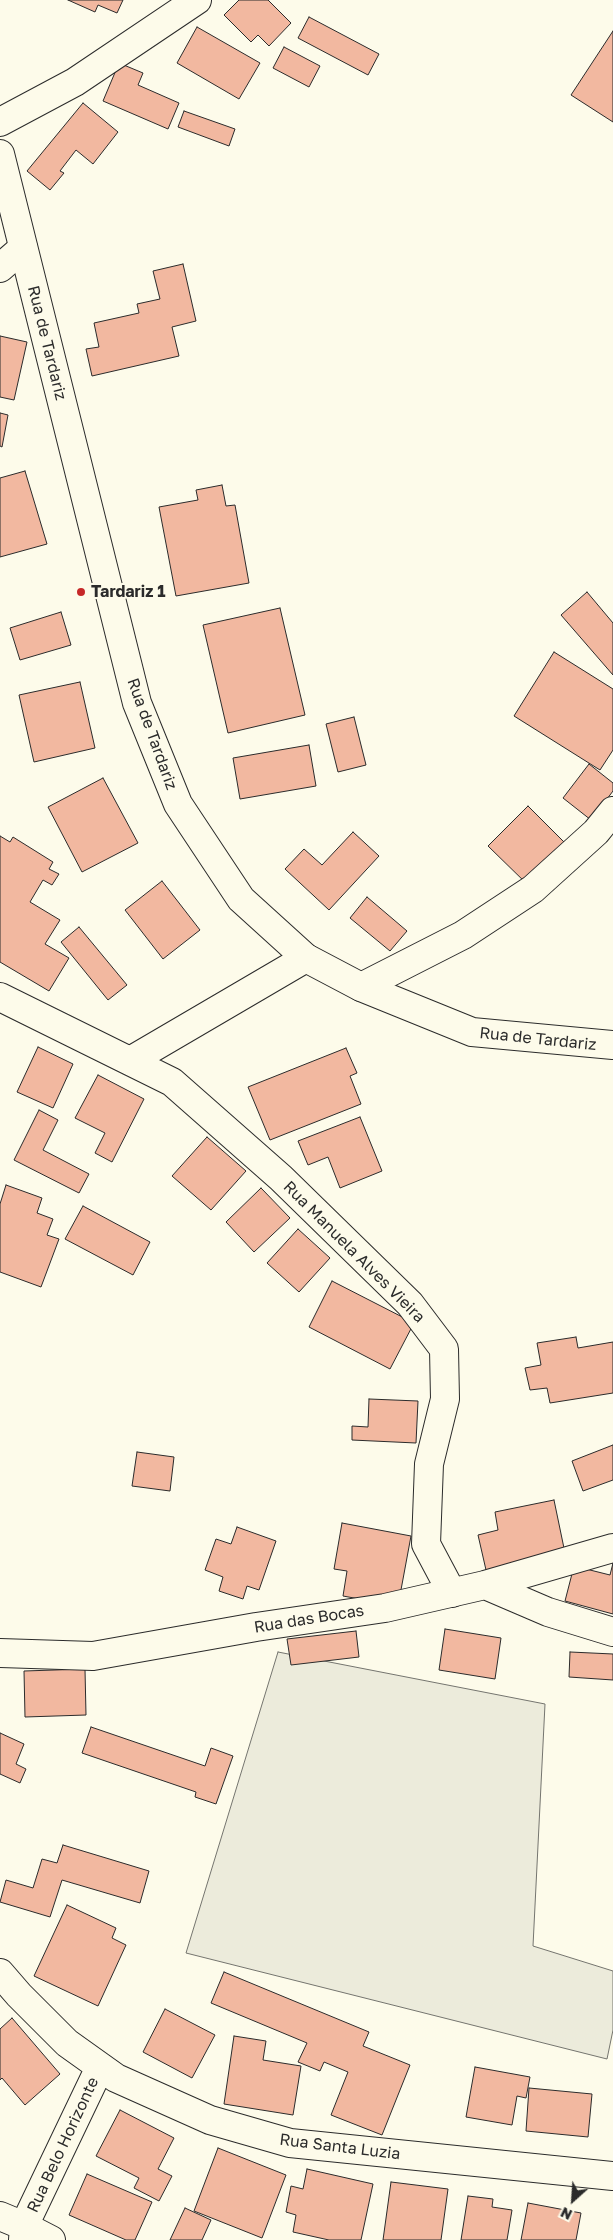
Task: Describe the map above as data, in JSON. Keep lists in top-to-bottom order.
{
  "streets": {
    "street": [
      "Rua de Tardariz",
      "Rua Manuela Alves Vieira",
      "Rua das Bocas",
      "Rua Belo Horizonte",
      "Rua Santa Luzia"
    ]
  },
  "crossings": [
    ["Rua Manuela Alves Vieira", "Rua das Bocas"],
    ["Rua Belo Horizonte", "Rua Santa Luzia"]
  ],
  "places": ["Tardariz 1"],
  "north": "bottom left"
}
